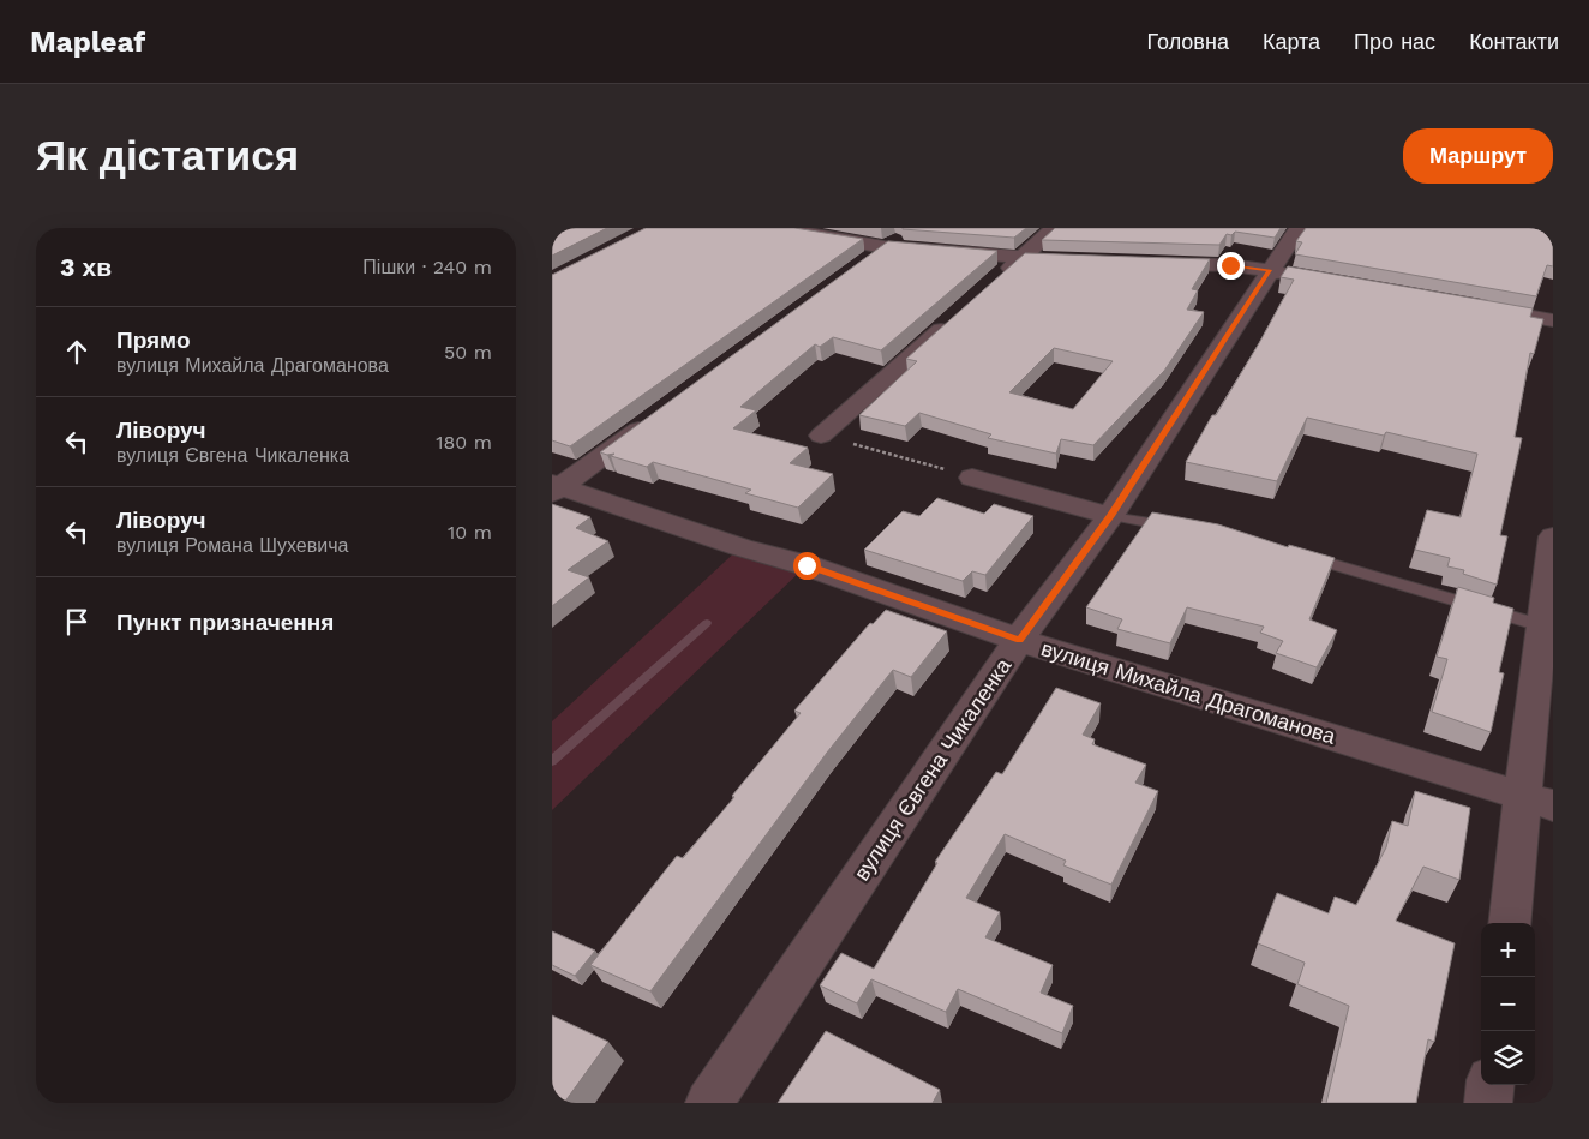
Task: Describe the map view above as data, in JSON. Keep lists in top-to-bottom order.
{
  "streets": {
    "street": ["вулиця Михайла Драгоманова", "вулиця Євгена Чикаленка"]
  },
  "crossings": [
    ["вулиця Михайла Драгоманова", "вулиця Євгена Чикаленка"]
  ],
  "page": {
    "header": "Mapleaf",
    "nav": [
      "Головна",
      "Карта",
      "Про нас",
      "Контакти"
    ],
    "buttons": "Маршрут",
    "title": "Як дістатися",
    "heading": ["3 хв", "Пішки · 240 m"],
    "list": [
      ["Прямо", "вулиця Михайла Драгоманова", "50 m"],
      ["Ліворуч", "вулиця Євгена Чикаленка", "180 m"],
      ["Ліворуч", "вулиця Романа Шухевича", "10 m"],
      "Пункт призначення"
    ],
    "map_buttons": ["+", "−"]
  }
}
